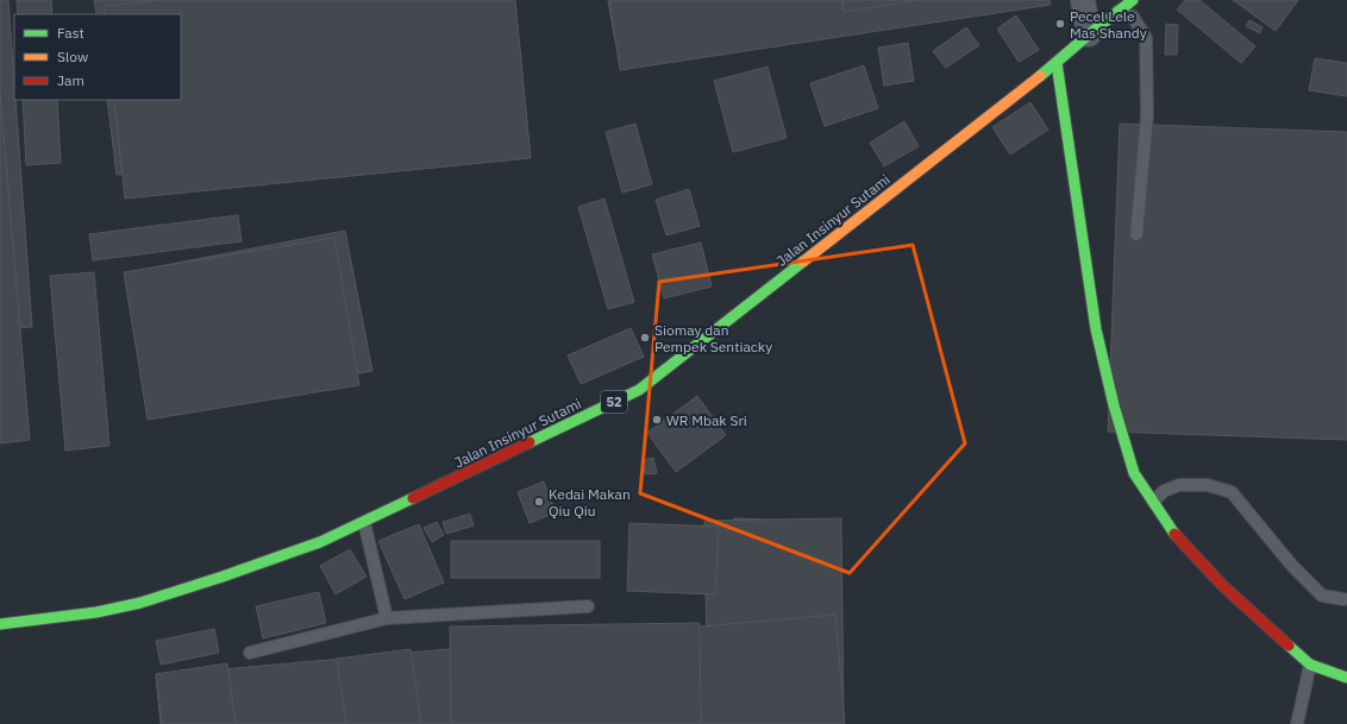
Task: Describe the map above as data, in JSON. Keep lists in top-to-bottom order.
{
  "streets": {
    "main road": ["Jalan Insinyur Sutami", "52"]
  },
  "places": [
    "Pecel Lele Mas Shandy",
    "Siomay dan Pempek Sentiacky",
    "WR Mbak Sri",
    "Kedai Makan Qiu Qiu"
  ],
  "legend": ["Fast", "Slow", "Jam"]
}
